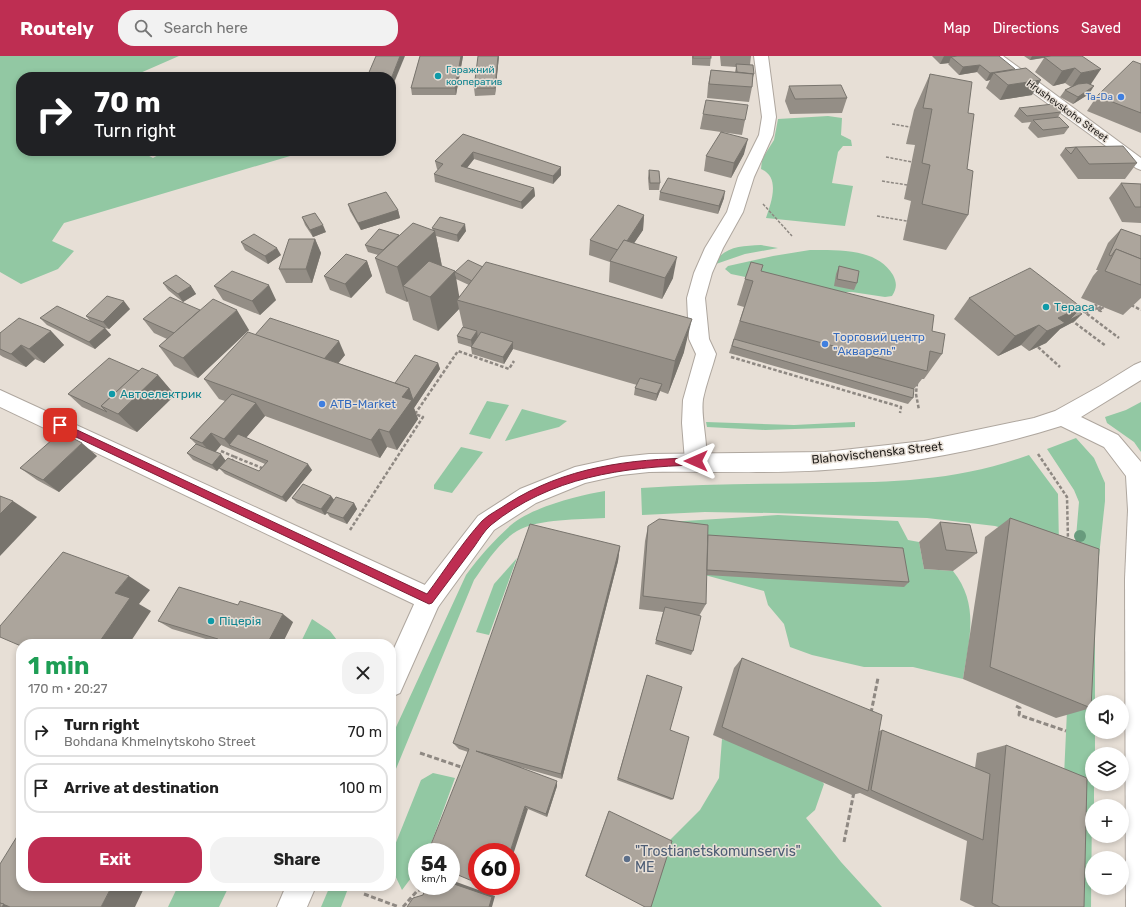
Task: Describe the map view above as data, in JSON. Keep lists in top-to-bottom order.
{
  "streets": {
    "street": ["Hrushevskoho Street", "Blahovischenska Street"]
  },
  "places": [
    "Гаражний кооператив",
    "Ta-Da",
    "Тераса",
    "Торговий центр \"Акварель\"",
    "Автоелектрик",
    "ATB-Market",
    "Піцерія",
    "\"Trostianetskomunservis\" ME"
  ],
  "page": {
    "header": "Routely",
    "search": "Search here",
    "nav": ["Map", "Directions", "Saved"],
    "turn": ["70 m", "Turn right"],
    "heading": ["1 min", "170 m · 20:27"],
    "map_buttons": ["+", "−"],
    "list": [
      {
        "name": "Turn right",
        "note": "Bohdana Khmelnytskoho Street",
        "value": "70 m"
      },
      {
        "name": "Arrive at destination",
        "value": "100 m"
      }
    ],
    "buttons": ["Exit", "Share"],
    "speed": "54 km/h",
    "limit": "60"
  }
}
